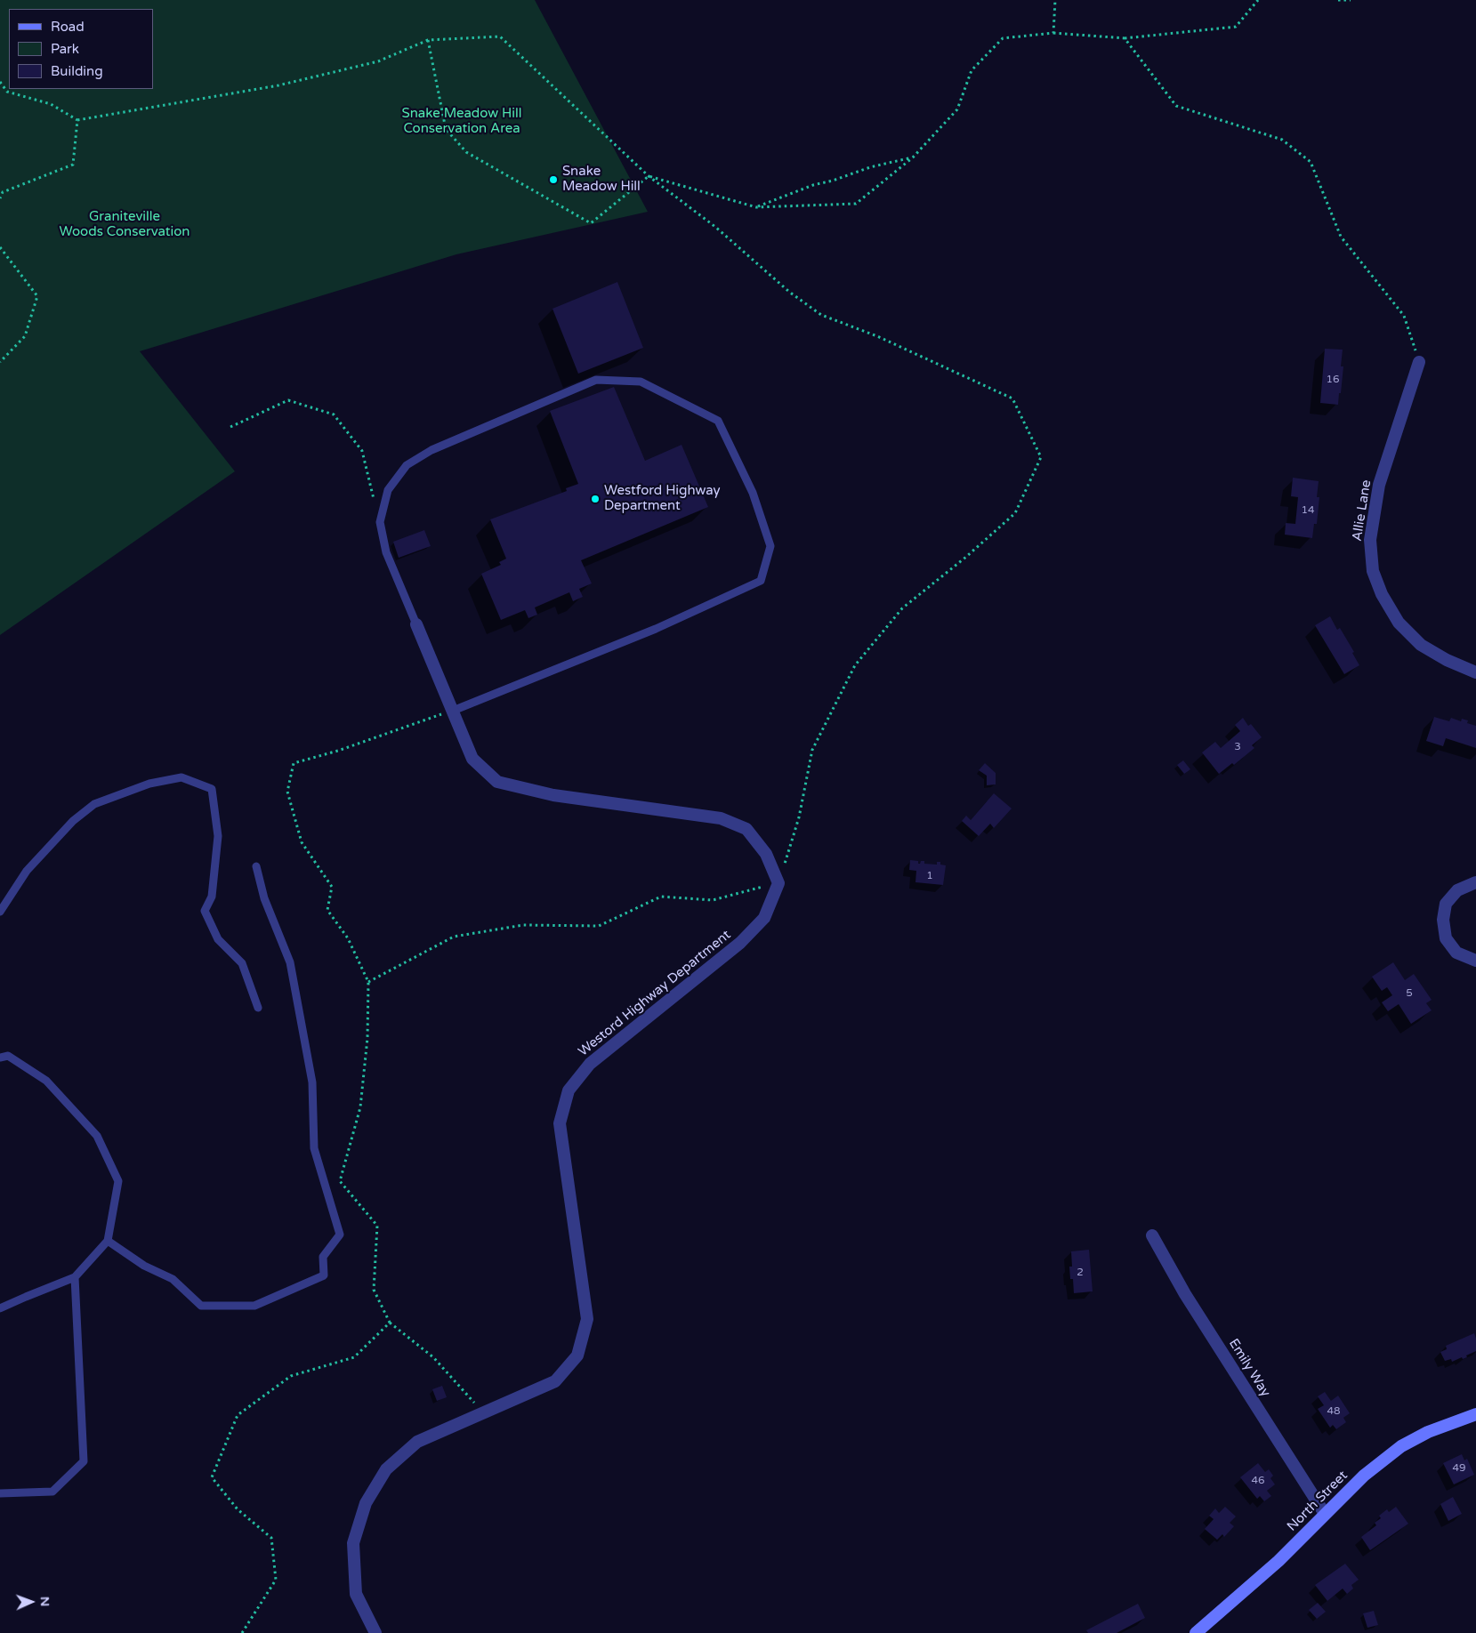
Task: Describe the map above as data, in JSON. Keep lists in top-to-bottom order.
{
  "streets": {
    "main road": ["North Street"],
    "street": ["Allie Lane", "Westord Highway Department", "Emily Way"]
  },
  "crossings": [
    ["Emily Way", "North Street"]
  ],
  "parks": ["Snake Meadow Hill Conservation Area", "Graniteville Woods Conservation"],
  "places": ["Snake Meadow Hill", "Westford Highway Department"],
  "house_numbers": [
    "16",
    "14",
    "3",
    "1",
    "5",
    "2",
    "48",
    "49",
    "46"
  ],
  "legend": ["Road", "Park", "Building"],
  "north": "right"
}
